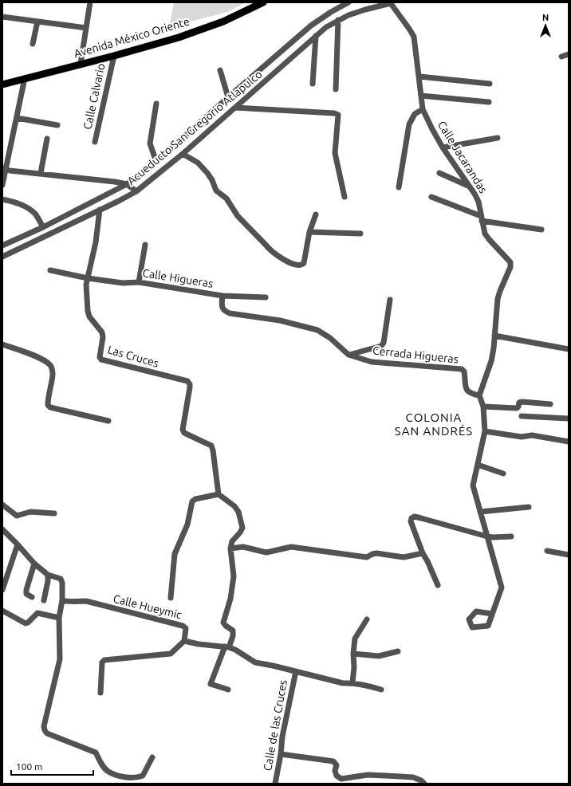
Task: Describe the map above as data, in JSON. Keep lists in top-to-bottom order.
{
  "streets": {
    "main road": ["Avenida México Oriente"],
    "street": [
      "Calle Calvario",
      "Acueducto San Gregorio Atlapulco",
      "Calle Jacarandas",
      "Calle Higueras",
      "Cerrada Higueras",
      "Las Cruces",
      "Calle Hueymic",
      "Calle de las Cruces"
    ]
  },
  "crossings": [
    ["Avenida México Oriente", "Calle Calvario"],
    ["Acueducto San Gregorio Atlapulco", "Calle Jacarandas"],
    ["Acueducto San Gregorio Atlapulco", "Las Cruces"],
    ["Calle Jacarandas", "Cerrada Higueras"],
    ["Calle Higueras", "Cerrada Higueras"],
    ["Calle Higueras", "Las Cruces"]
  ],
  "districts": ["COLONIA SAN ANDRÉS"],
  "scale_bar": "100 m",
  "north": "top"
}
